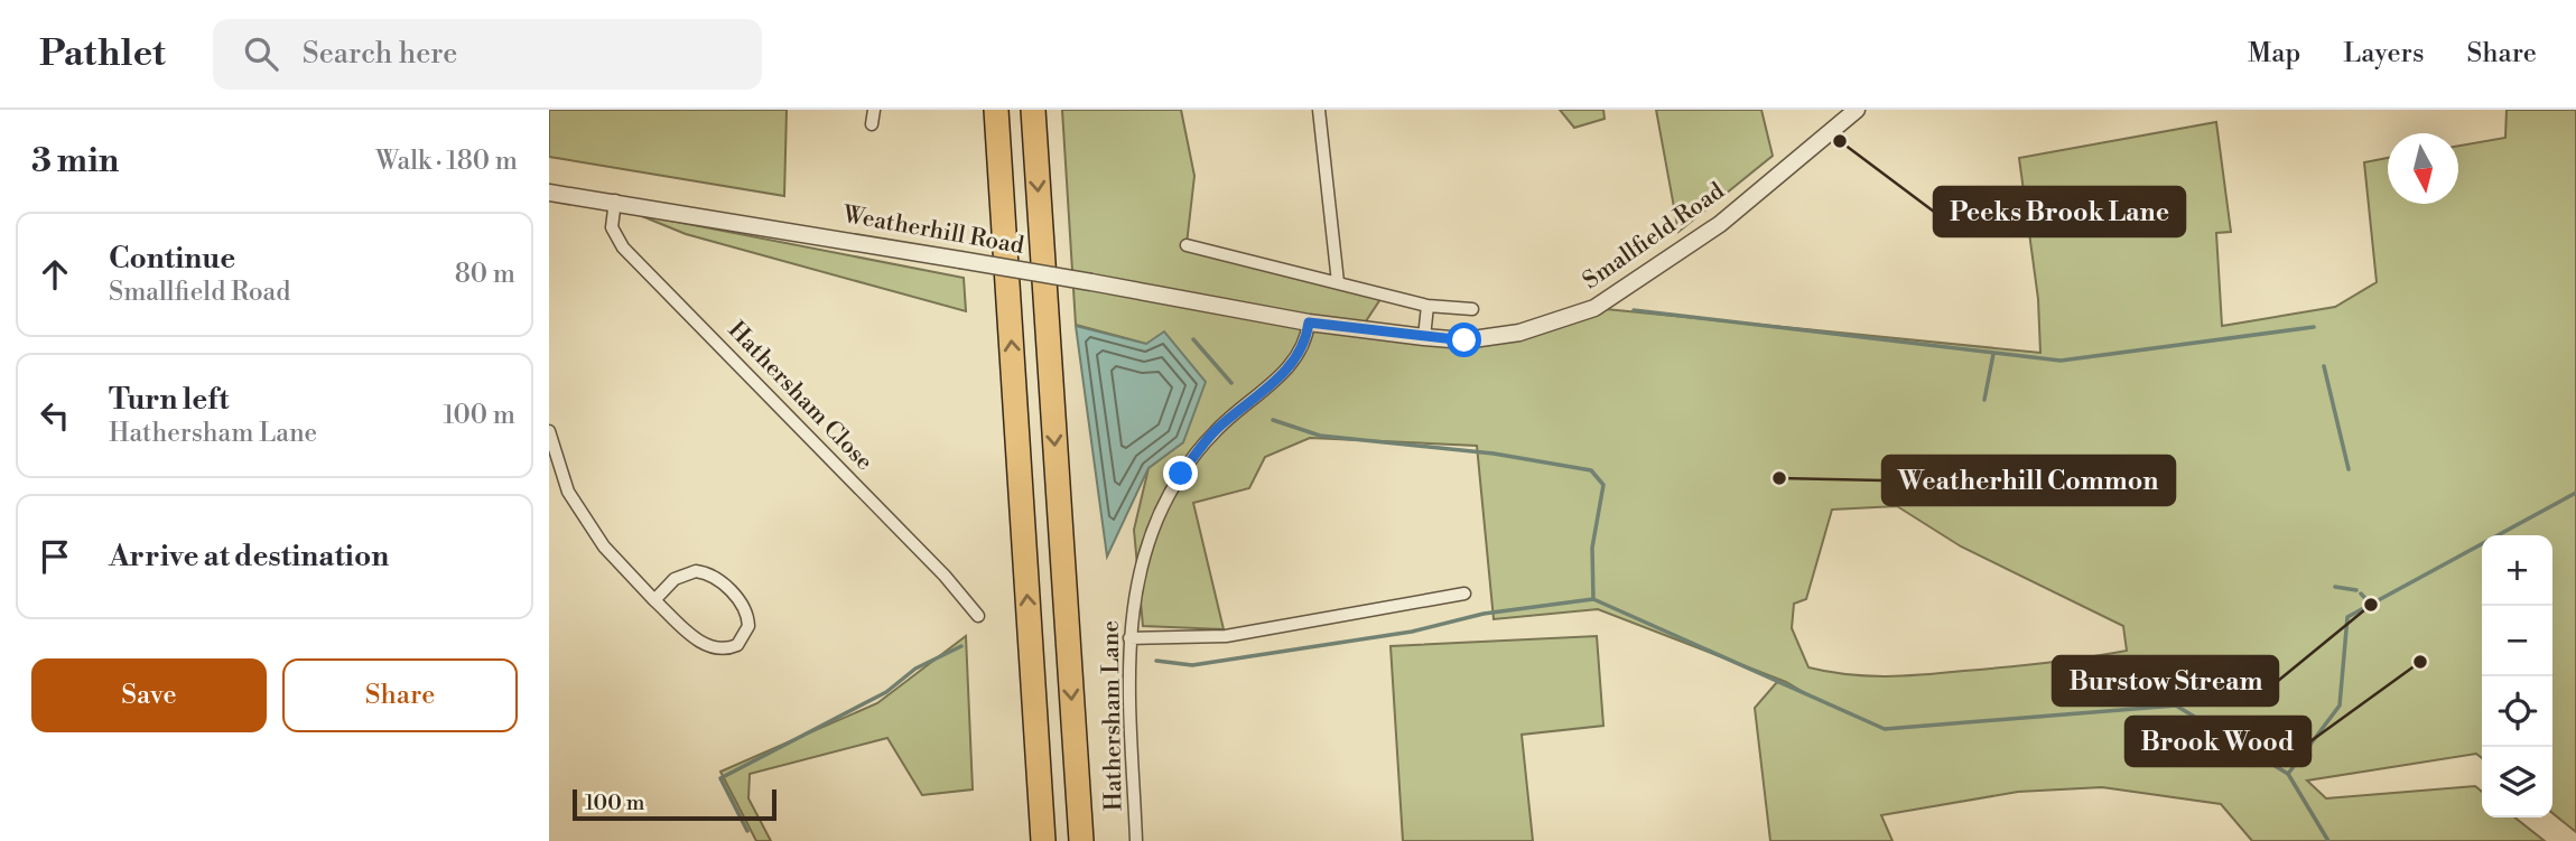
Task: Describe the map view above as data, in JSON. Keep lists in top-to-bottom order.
{
  "streets": {
    "street": [
      "Weatherhill Road",
      "Smallfield Road",
      "Hathersham Close",
      "Hathersham Lane"
    ]
  },
  "crossings": [
    ["Weatherhill Road", "Smallfield Road"],
    ["Weatherhill Road", "Hathersham Close"],
    ["Weatherhill Road", "Hathersham Lane"],
    ["Smallfield Road", "Hathersham Lane"]
  ],
  "places": [
    "Peeks Brook Lane",
    "Weatherhill Common",
    "Burstow Stream",
    "Brook Wood"
  ],
  "scale_bar": "100 m",
  "north": "bottom",
  "page": {
    "header": "Pathlet",
    "search": "Search here",
    "nav": ["Map", "Layers", "Share"],
    "heading": ["3 min", "Walk · 180 m"],
    "list": [
      ["Continue", "Smallfield Road", "80 m"],
      ["Turn left", "Hathersham Lane", "100 m"],
      "Arrive at destination"
    ],
    "map_buttons": ["+", "−"],
    "buttons": ["Save", "Share"],
    "scale": "100 m"
  }
}
